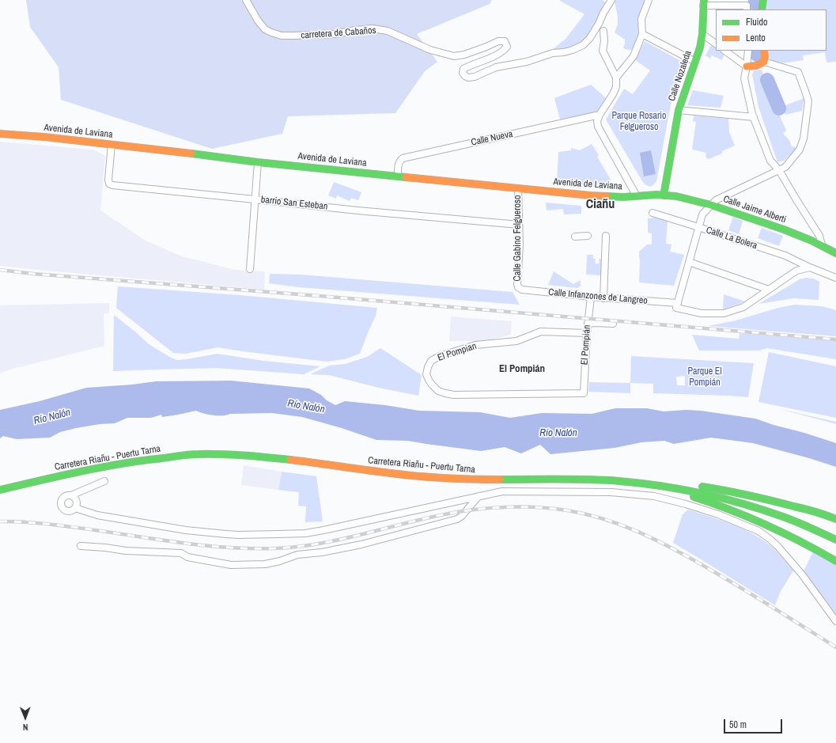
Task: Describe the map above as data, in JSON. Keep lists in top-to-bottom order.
{
  "streets": {
    "main road": [
      "Calle Nozaleda",
      "Avenida de Laviana",
      "Calle Jaime Alberti",
      "Carretera Riañu - Puertu Tarna"
    ],
    "street": [
      "carretera de Cabaños",
      "Calle Nueva",
      "barrio San Esteban",
      "Calle Gabino Felgueroso",
      "Calle La Bolera",
      "Calle Infanzones de Langreo",
      "El Pompián",
      "El Pompian"
    ]
  },
  "crossings": [
    ["Calle Nozaleda", "Avenida de Laviana"],
    ["Calle Nozaleda", "Calle Jaime Alberti"],
    ["Avenida de Laviana", "Calle Nueva"],
    ["Avenida de Laviana", "barrio San Esteban"],
    ["Avenida de Laviana", "Calle Jaime Alberti"],
    ["Avenida de Laviana", "Calle Gabino Felgueroso"],
    ["barrio San Esteban", "Calle Gabino Felgueroso"],
    ["Calle Gabino Felgueroso", "Calle Infanzones de Langreo"],
    ["Calle La Bolera", "Calle Infanzones de Langreo"],
    ["Calle Infanzones de Langreo", "El Pompián"],
    ["El Pompián", "El Pompian"]
  ],
  "districts": ["Ciañu", "El Pompián"],
  "water": ["Río Nalón"],
  "parks": ["Parque Rosario Felgueroso", "Parque El Pompián"],
  "legend": ["Fluido", "Lento"],
  "scale_bar": "50 m",
  "north": "bottom"
}
